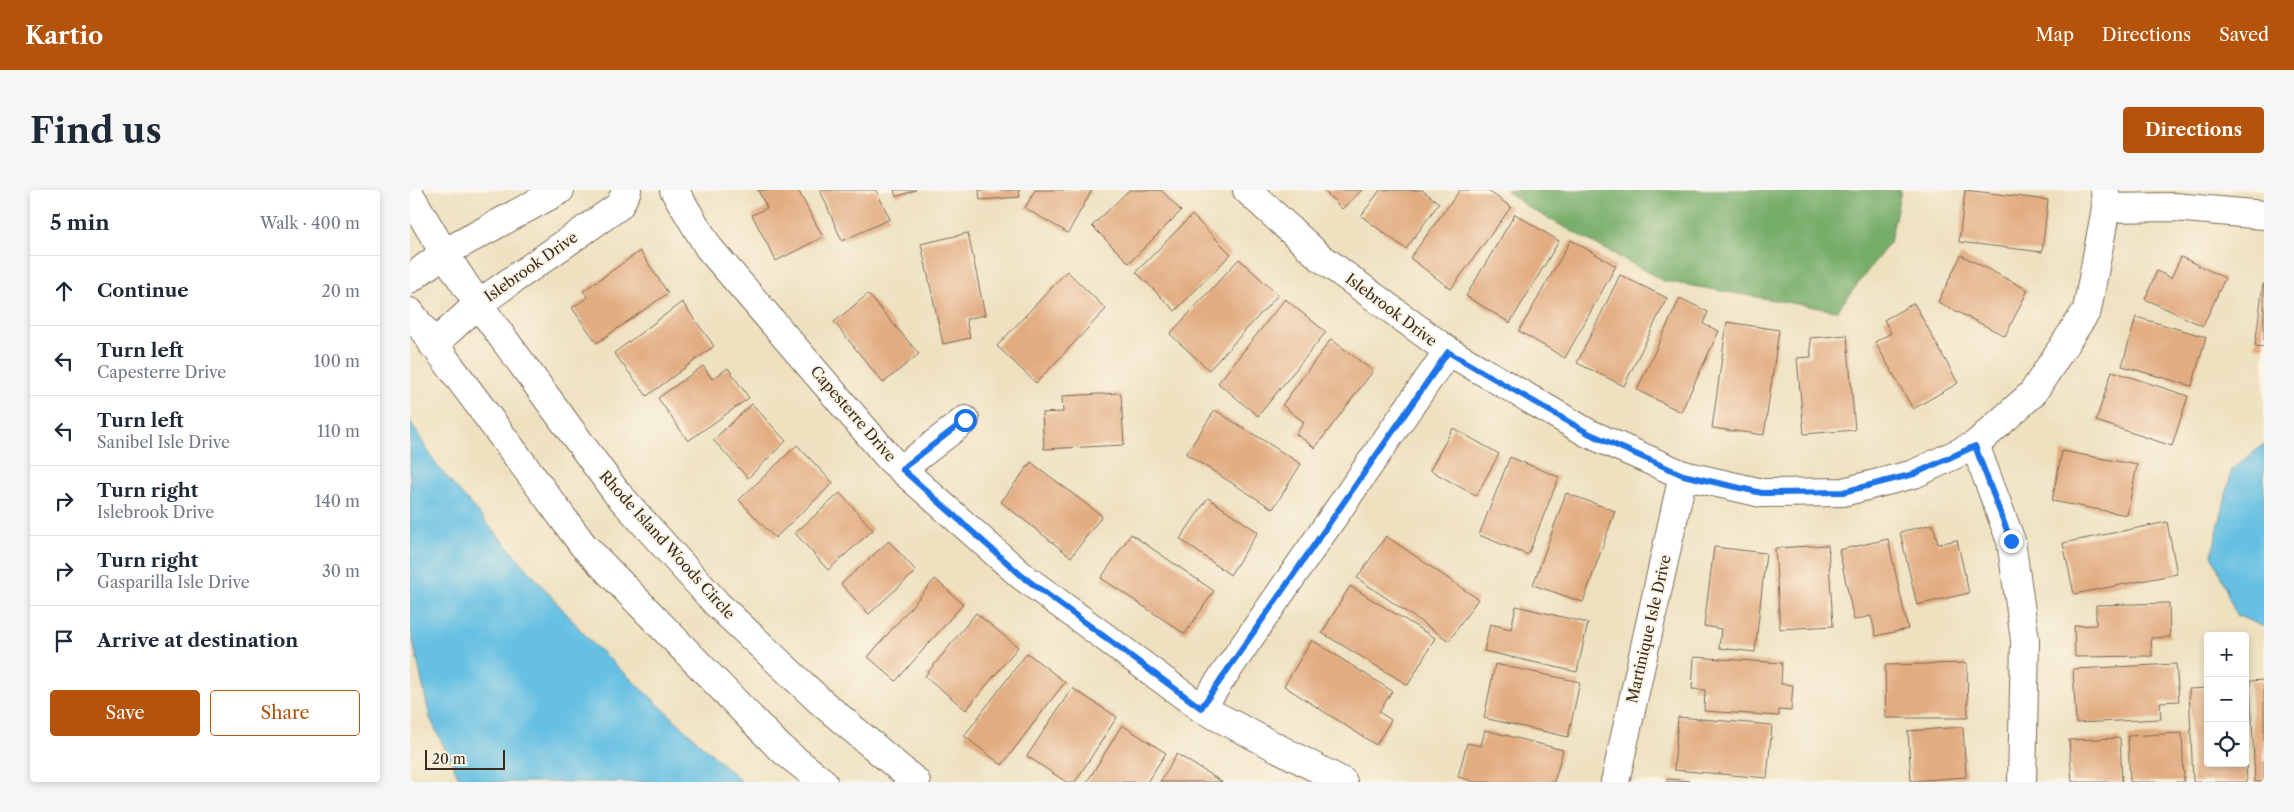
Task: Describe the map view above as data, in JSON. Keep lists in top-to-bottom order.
{
  "streets": {
    "street": [
      "Islebrook Drive",
      "Capesterre Drive",
      "Rhode Island Woods Circle",
      "Martinique Isle Drive"
    ]
  },
  "crossings": [
    ["Islebrook Drive", "Rhode Island Woods Circle"],
    ["Islebrook Drive", "Martinique Isle Drive"]
  ],
  "scale_bar": "20 m",
  "page": {
    "header": "Kartio",
    "nav": ["Map", "Directions", "Saved"],
    "buttons": [
      "Directions",
      ["Save", "Share"]
    ],
    "title": "Find us",
    "heading": ["5 min", "Walk · 400 m"],
    "list": [
      ["Continue", "20 m"],
      ["Turn left", "Capesterre Drive", "100 m"],
      ["Turn left", "Sanibel Isle Drive", "110 m"],
      ["Turn right", "Islebrook Drive", "140 m"],
      ["Turn right", "Gasparilla Isle Drive", "30 m"],
      "Arrive at destination"
    ],
    "map_buttons": ["+", "−"],
    "scale": "20 m"
  }
}
